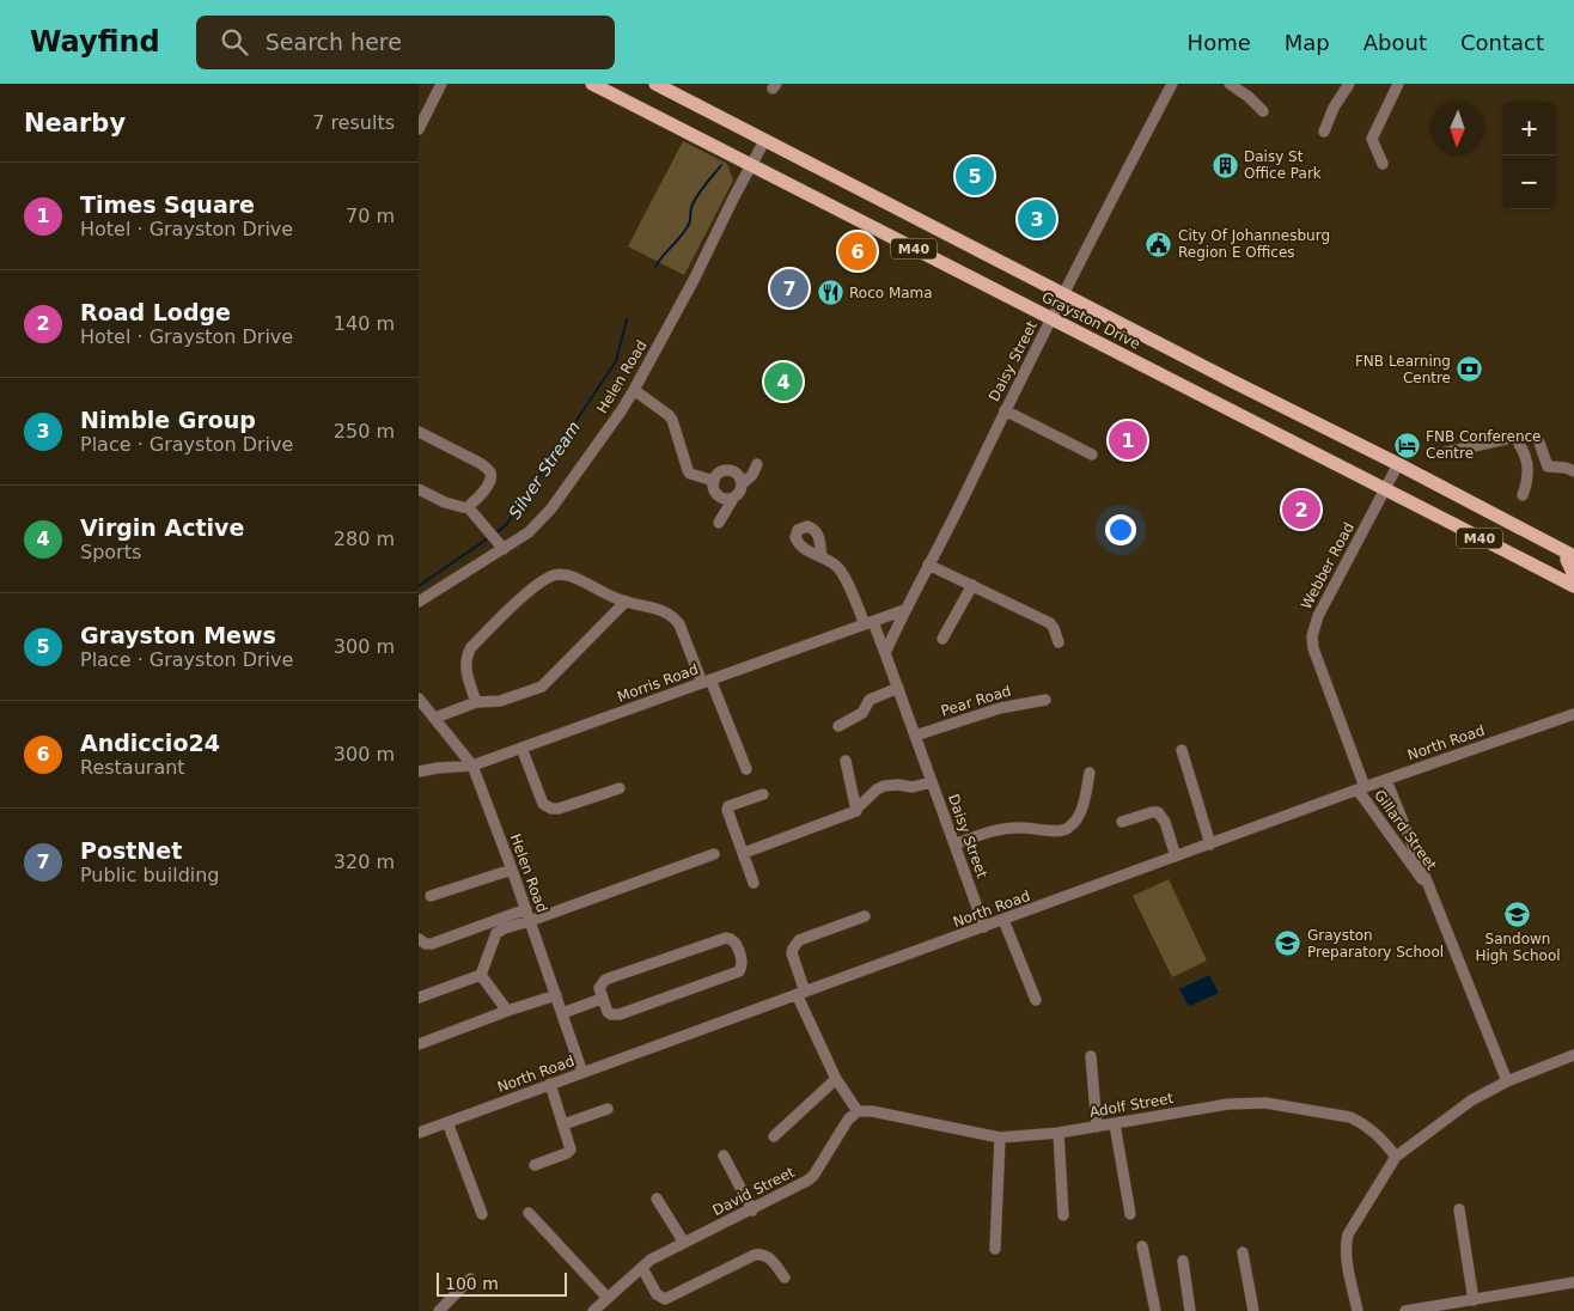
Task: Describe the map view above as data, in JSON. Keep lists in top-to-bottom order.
{
  "streets": {
    "main road": ["M40", "Grayston Drive"],
    "street": [
      "Daisy Street",
      "Helen Road",
      "Webber Road",
      "Morris Road",
      "Pear Road",
      "North Road",
      "Gillard Street",
      "Adolf Street",
      "David Street"
    ]
  },
  "crossings": [
    ["Grayston Drive", "Daisy Street"],
    ["Grayston Drive", "Helen Road"],
    ["Grayston Drive", "Webber Road"],
    ["Daisy Street", "Morris Road"],
    ["Daisy Street", "Pear Road"],
    ["Daisy Street", "North Road"],
    ["Helen Road", "Morris Road"],
    ["Helen Road", "North Road"],
    ["Webber Road", "North Road"],
    ["Webber Road", "Gillard Street"],
    ["North Road", "Gillard Street"],
    ["Adolf Street", "David Street"]
  ],
  "water": ["Silver Stream"],
  "places": {
    "building": ["Daisy St Office Park"],
    "public building": ["City Of Johannesburg Region E Offices"],
    "restaurant": ["Roco Mama"],
    "bank": ["FNB Learning Centre"],
    "hotel": ["FNB Conference Centre"],
    "school or university": ["Sandown High School", "Grayston Preparatory School"]
  },
  "scale_bar": "100 m",
  "north": "bottom",
  "page": {
    "header": "Wayfind",
    "search": "Search here",
    "nav": [
      "Home",
      "Map",
      "About",
      "Contact"
    ],
    "heading": ["Nearby", "7 results"],
    "map_buttons": ["+", "−"],
    "pins": [
      "5",
      "3",
      "6",
      "7",
      "4",
      "1",
      "2"
    ],
    "list": [
      {
        "mark": "1",
        "name": "Times Square",
        "note": "Hotel · Grayston Drive",
        "value": "70 m"
      },
      {
        "mark": "2",
        "name": "Road Lodge",
        "note": "Hotel · Grayston Drive",
        "value": "140 m"
      },
      {
        "mark": "3",
        "name": "Nimble Group",
        "note": "Place · Grayston Drive",
        "value": "250 m"
      },
      {
        "mark": "4",
        "name": "Virgin Active",
        "note": "Sports",
        "value": "280 m"
      },
      {
        "mark": "5",
        "name": "Grayston Mews",
        "note": "Place · Grayston Drive",
        "value": "300 m"
      },
      {
        "mark": "6",
        "name": "Andiccio24",
        "note": "Restaurant",
        "value": "300 m"
      },
      {
        "mark": "7",
        "name": "PostNet",
        "note": "Public building",
        "value": "320 m"
      }
    ],
    "scale": "100 m"
  }
}
